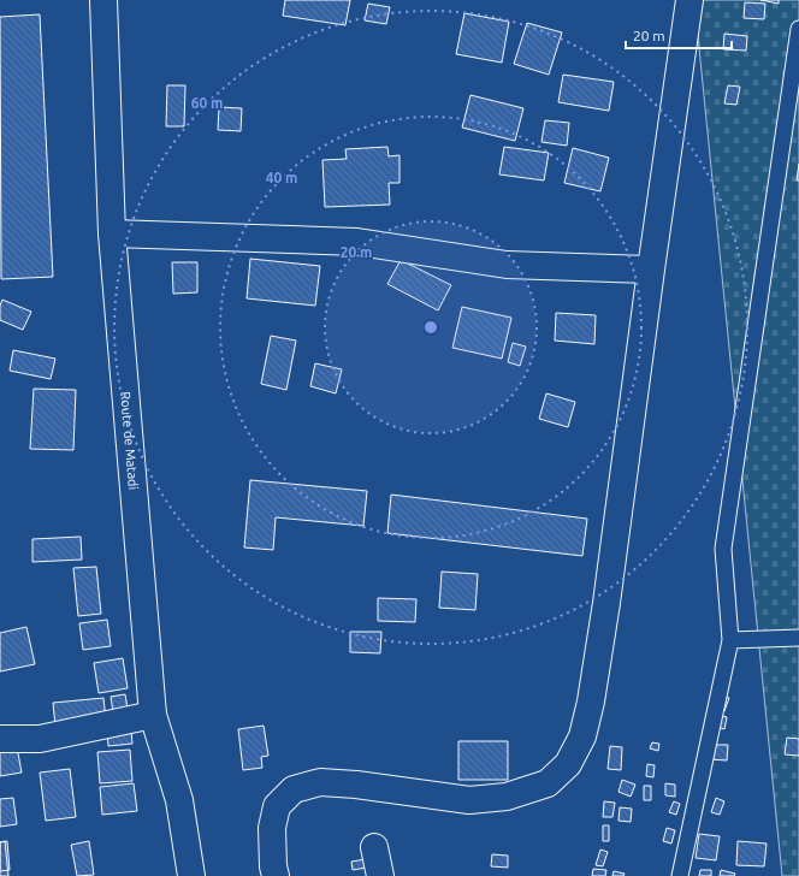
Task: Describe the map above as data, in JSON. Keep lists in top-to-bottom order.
{
  "streets": {
    "main road": ["Route de Matadi"]
  },
  "scale_bar": "20 m",
  "rings": ["60 m", "40 m", "20 m"]
}
